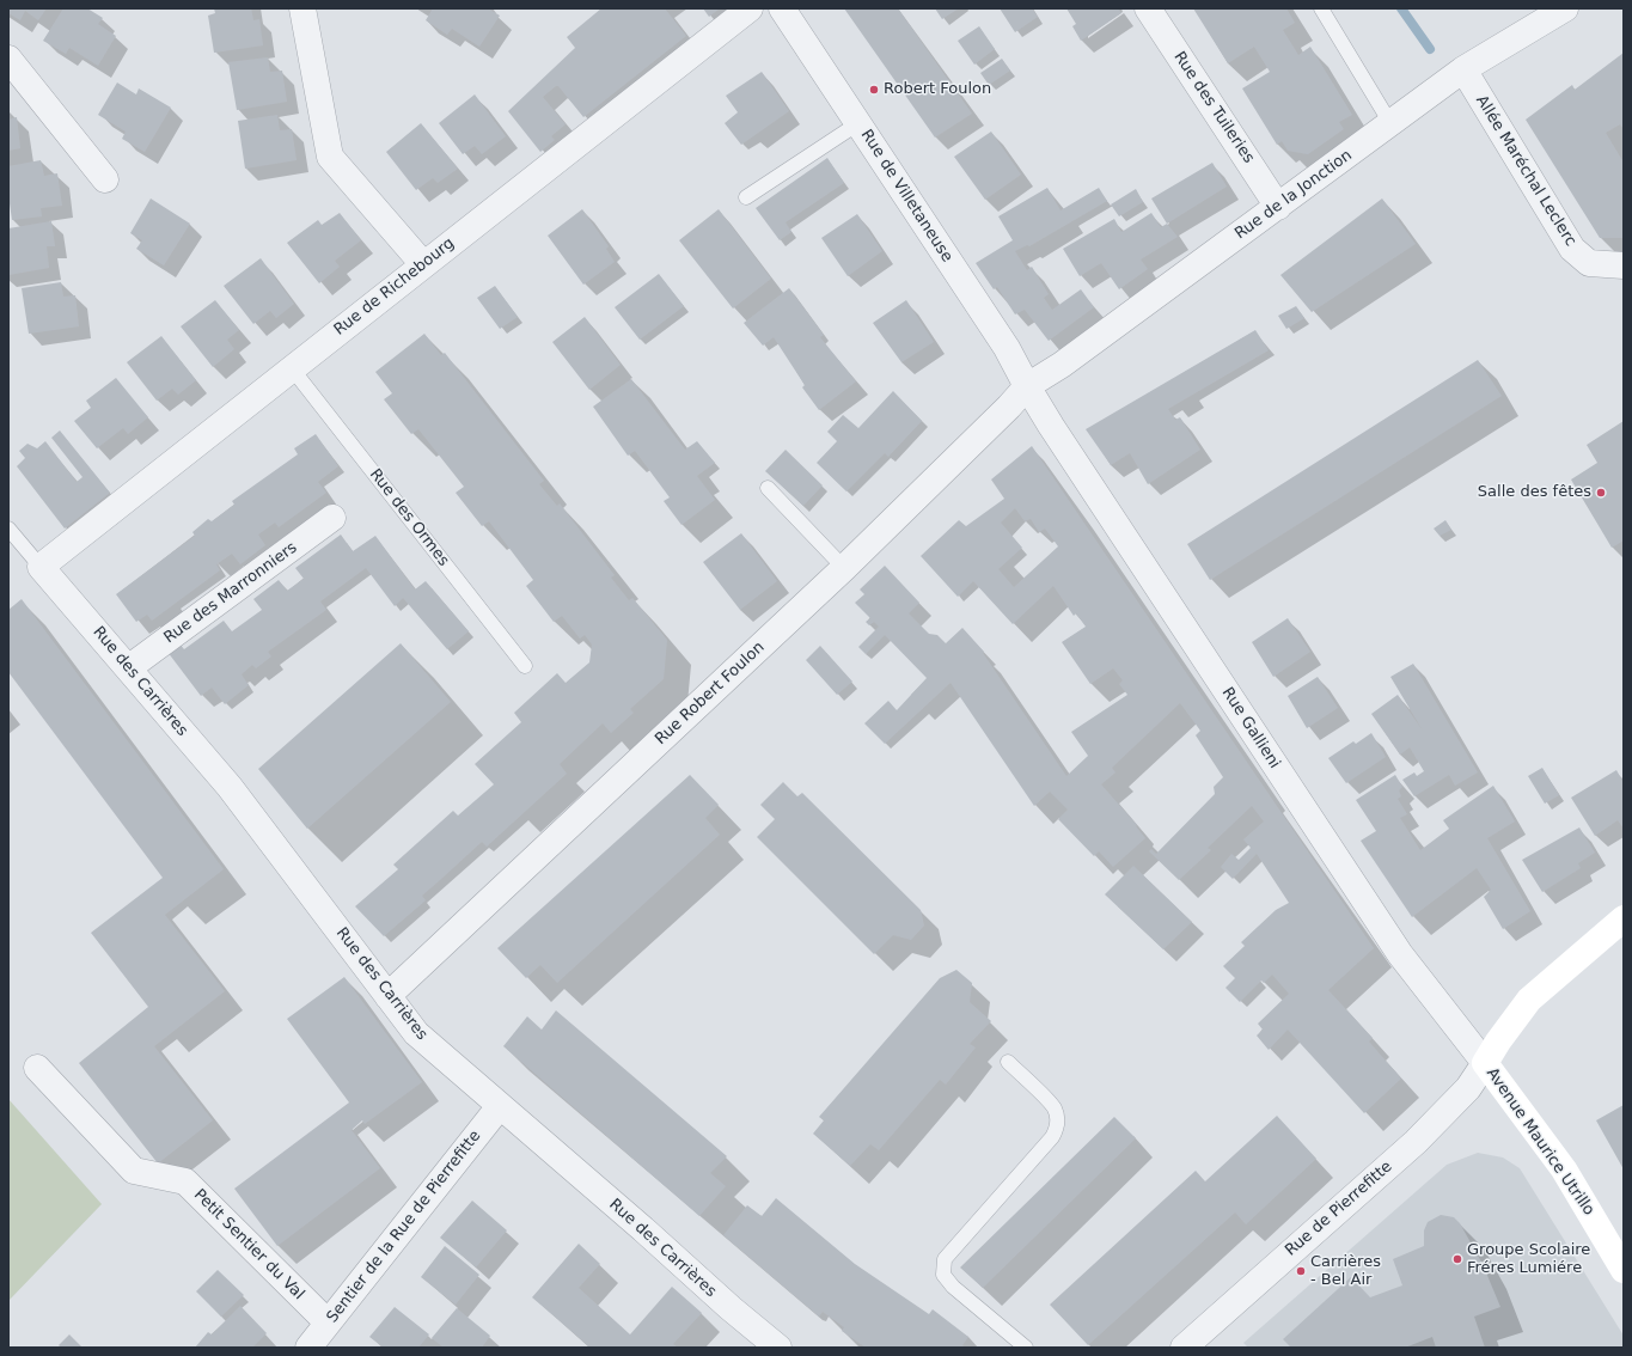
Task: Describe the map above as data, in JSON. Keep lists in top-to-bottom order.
{
  "streets": {
    "main road": ["Avenue Maurice Utrillo"],
    "street": [
      "Rue des Tuileries",
      "Allée Maréchal Leclerc",
      "Rue de la Jonction",
      "Rue de Villetaneuse",
      "Rue de Richebourg",
      "Rue des Marronniers",
      "Rue des Carrières",
      "Rue Robert Foulon",
      "Rue Gallieni",
      "Rue de Pierrefitte",
      "Sentier de la Rue de Pierrefitte",
      "Petit Sentier du Val"
    ],
    "lane": ["Rue des Ormes"]
  },
  "crossings": [
    ["Rue des Tuileries", "Rue de la Jonction"],
    ["Allée Maréchal Leclerc", "Rue de la Jonction"],
    ["Rue de la Jonction", "Rue de Villetaneuse"],
    ["Rue de la Jonction", "Rue Robert Foulon"],
    ["Rue de la Jonction", "Rue Gallieni"],
    ["Rue de Villetaneuse", "Rue Robert Foulon"],
    ["Rue de Villetaneuse", "Rue Gallieni"],
    ["Rue de Richebourg", "Rue des Ormes"],
    ["Rue de Richebourg", "Rue des Carrières"],
    ["Rue des Marronniers", "Rue des Carrières"],
    ["Rue des Carrières", "Rue Robert Foulon"],
    ["Rue des Carrières", "Sentier de la Rue de Pierrefitte"],
    ["Rue Robert Foulon", "Rue Gallieni"],
    ["Rue Gallieni", "Avenue Maurice Utrillo"],
    ["Rue Gallieni", "Rue de Pierrefitte"],
    ["Avenue Maurice Utrillo", "Rue de Pierrefitte"],
    ["Sentier de la Rue de Pierrefitte", "Petit Sentier du Val"]
  ],
  "places": [
    "Robert Foulon",
    "Salle des fêtes",
    "Groupe Scolaire Fréres Lumiére",
    "Carrières - Bel Air"
  ]
}
